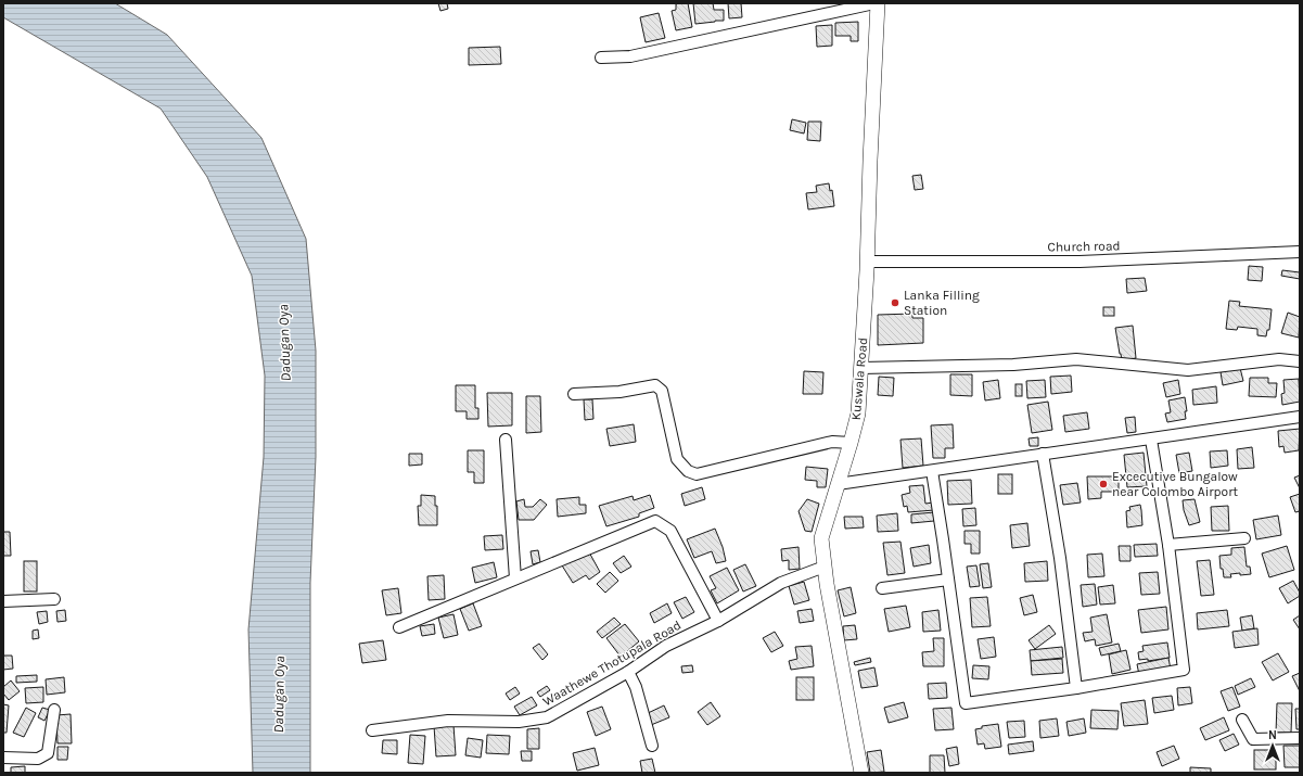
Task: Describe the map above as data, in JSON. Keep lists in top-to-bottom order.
{
  "streets": {
    "street": ["Church road", "Kuswala Road", "Waathewe Thotupala Road"]
  },
  "crossings": [
    ["Church road", "Kuswala Road"],
    ["Kuswala Road", "Waathewe Thotupala Road"]
  ],
  "water": ["Dadugan Oya"],
  "places": ["Lanka Filling Station", "Excecutive Bungalow near Colombo Airport"],
  "north": "top"
}
